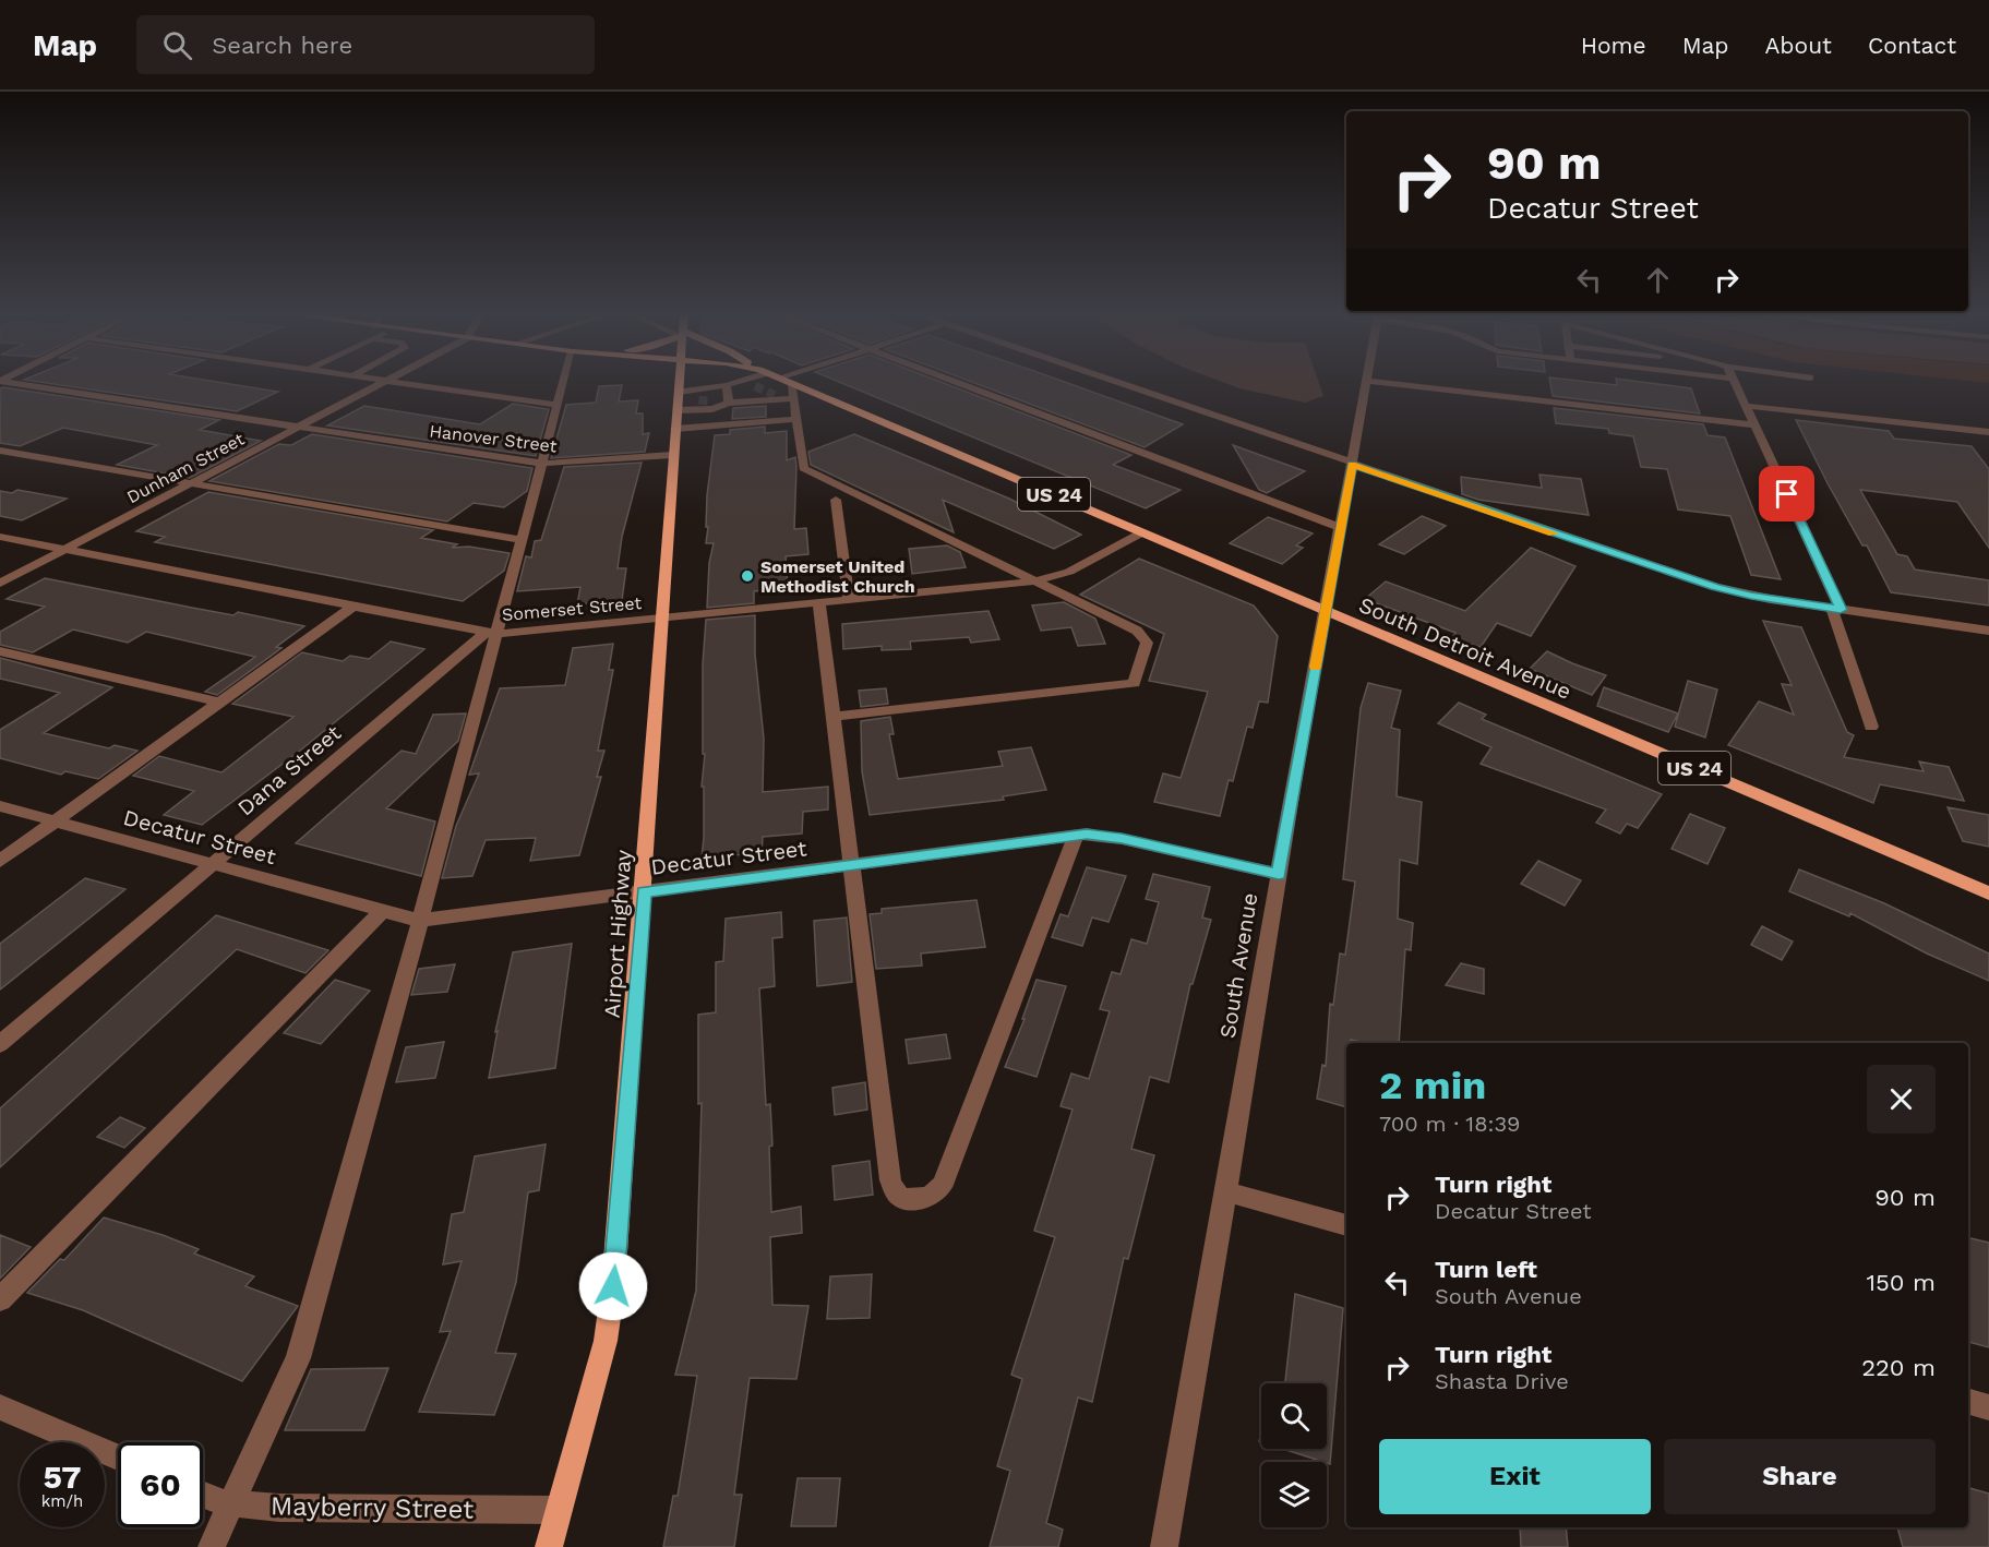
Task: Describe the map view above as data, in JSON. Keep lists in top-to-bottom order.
{
  "streets": {
    "main road": ["US 24", "South Detroit Avenue", "Airport Highway"],
    "street": [
      "Hanover Street",
      "Dunham Street",
      "Somerset Street",
      "Dana Street",
      "Decatur Street",
      "South Avenue",
      "Mayberry Street"
    ]
  },
  "crossings": [
    ["Hanover Street", "Dunham Street"],
    ["Hanover Street", "Airport Highway"],
    ["Dunham Street", "Somerset Street"],
    ["US 24", "South Detroit Avenue"],
    ["Somerset Street", "South Detroit Avenue"],
    ["Somerset Street", "Dana Street"],
    ["Somerset Street", "Airport Highway"],
    ["South Detroit Avenue", "South Avenue"],
    ["Dana Street", "Decatur Street"],
    ["Decatur Street", "Airport Highway"],
    ["Decatur Street", "South Avenue"],
    ["Airport Highway", "Mayberry Street"]
  ],
  "places": ["Somerset United Methodist Church"],
  "page": {
    "header": "Map",
    "search": "Search here",
    "nav": [
      "Home",
      "Map",
      "About",
      "Contact"
    ],
    "turn": ["90 m", "Decatur Street"],
    "heading": ["2 min", "700 m · 18:39"],
    "list": [
      {
        "name": "Turn right",
        "note": "Decatur Street",
        "value": "90 m"
      },
      {
        "name": "Turn left",
        "note": "South Avenue",
        "value": "150 m"
      },
      {
        "name": "Turn right",
        "note": "Shasta Drive",
        "value": "220 m"
      }
    ],
    "buttons": ["Exit", "Share"],
    "speed": "57 km/h",
    "limit": "60"
  }
}
